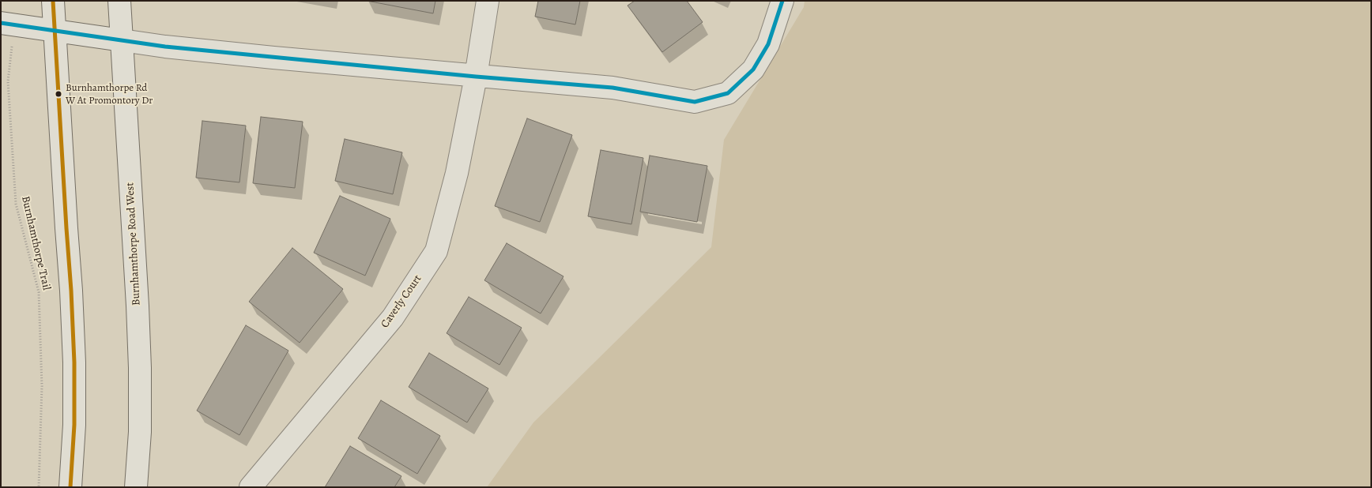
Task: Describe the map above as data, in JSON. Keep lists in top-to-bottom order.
{
  "streets": {
    "street": ["Burnhamthorpe Road West", "Caverly Court"],
    "path": ["Burnhamthorpe Trail"]
  },
  "places": ["Burnhamthorpe Rd W At Promontory Dr"]
}
